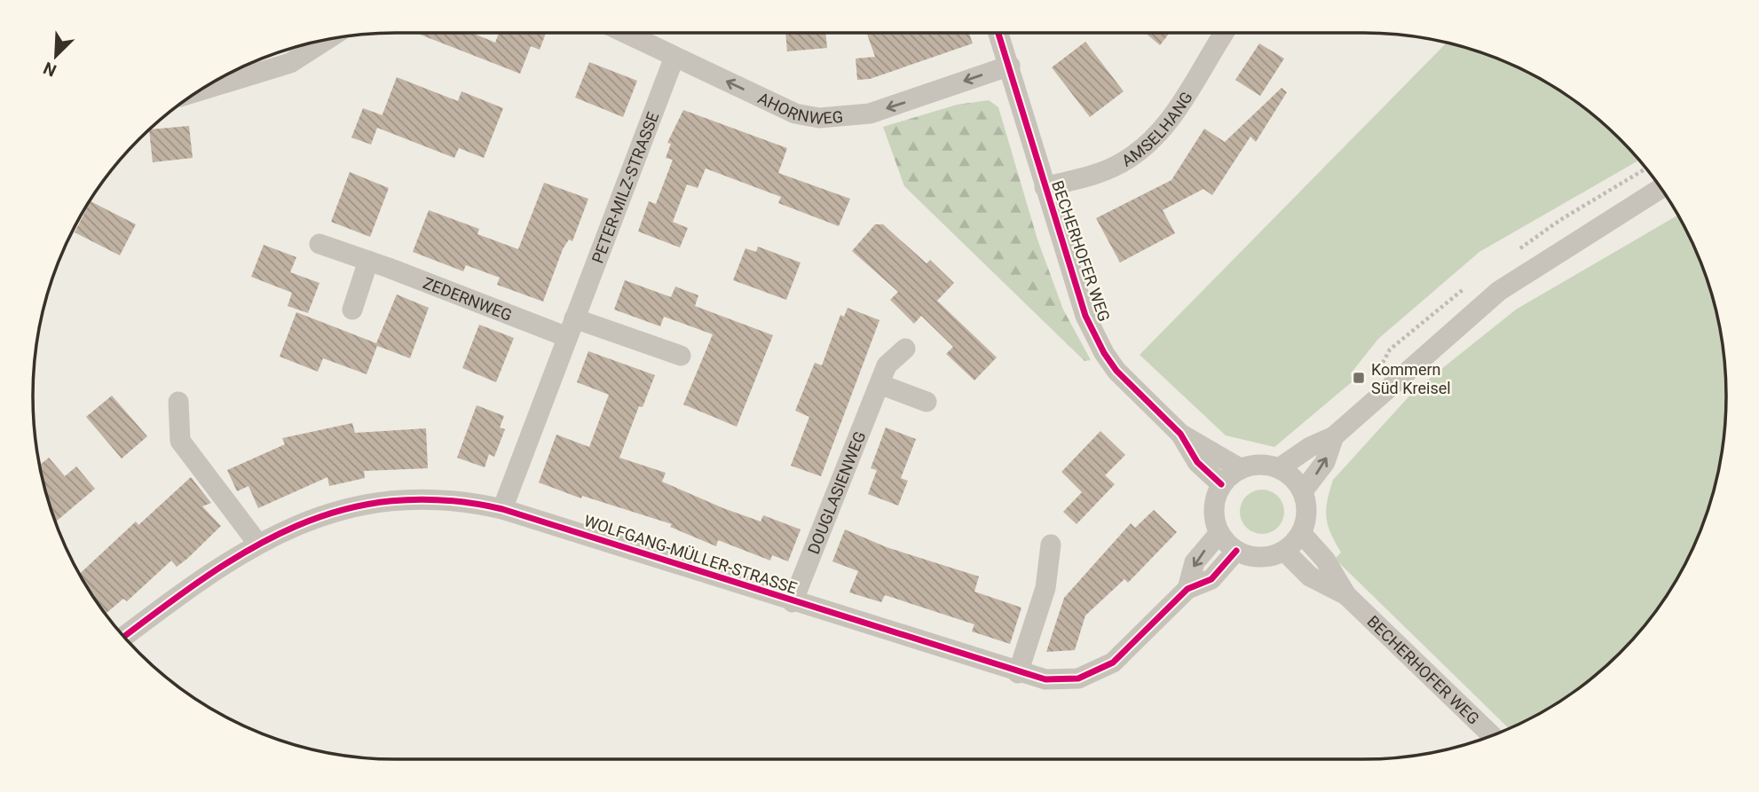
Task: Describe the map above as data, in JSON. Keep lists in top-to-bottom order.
{
  "streets": {
    "street": [
      "AHORNWEG",
      "AMSELHANG",
      "PETER-MILZ-STRASSE",
      "BECHERHOFER WEG",
      "ZEDERNWEG",
      "DOUGLASIENWEG",
      "WOLFGANG-MÜLLER-STRASSE"
    ]
  },
  "crossings": [
    ["AHORNWEG", "PETER-MILZ-STRASSE"],
    ["AHORNWEG", "BECHERHOFER WEG"],
    ["AMSELHANG", "BECHERHOFER WEG"],
    ["PETER-MILZ-STRASSE", "ZEDERNWEG"],
    ["PETER-MILZ-STRASSE", "WOLFGANG-MÜLLER-STRASSE"],
    ["BECHERHOFER WEG", "WOLFGANG-MÜLLER-STRASSE"],
    ["DOUGLASIENWEG", "WOLFGANG-MÜLLER-STRASSE"]
  ],
  "one_way": ["AHORNWEG"],
  "places": {
    "transit": ["Kommern Süd Kreisel"]
  },
  "north": "bottom left"
}
